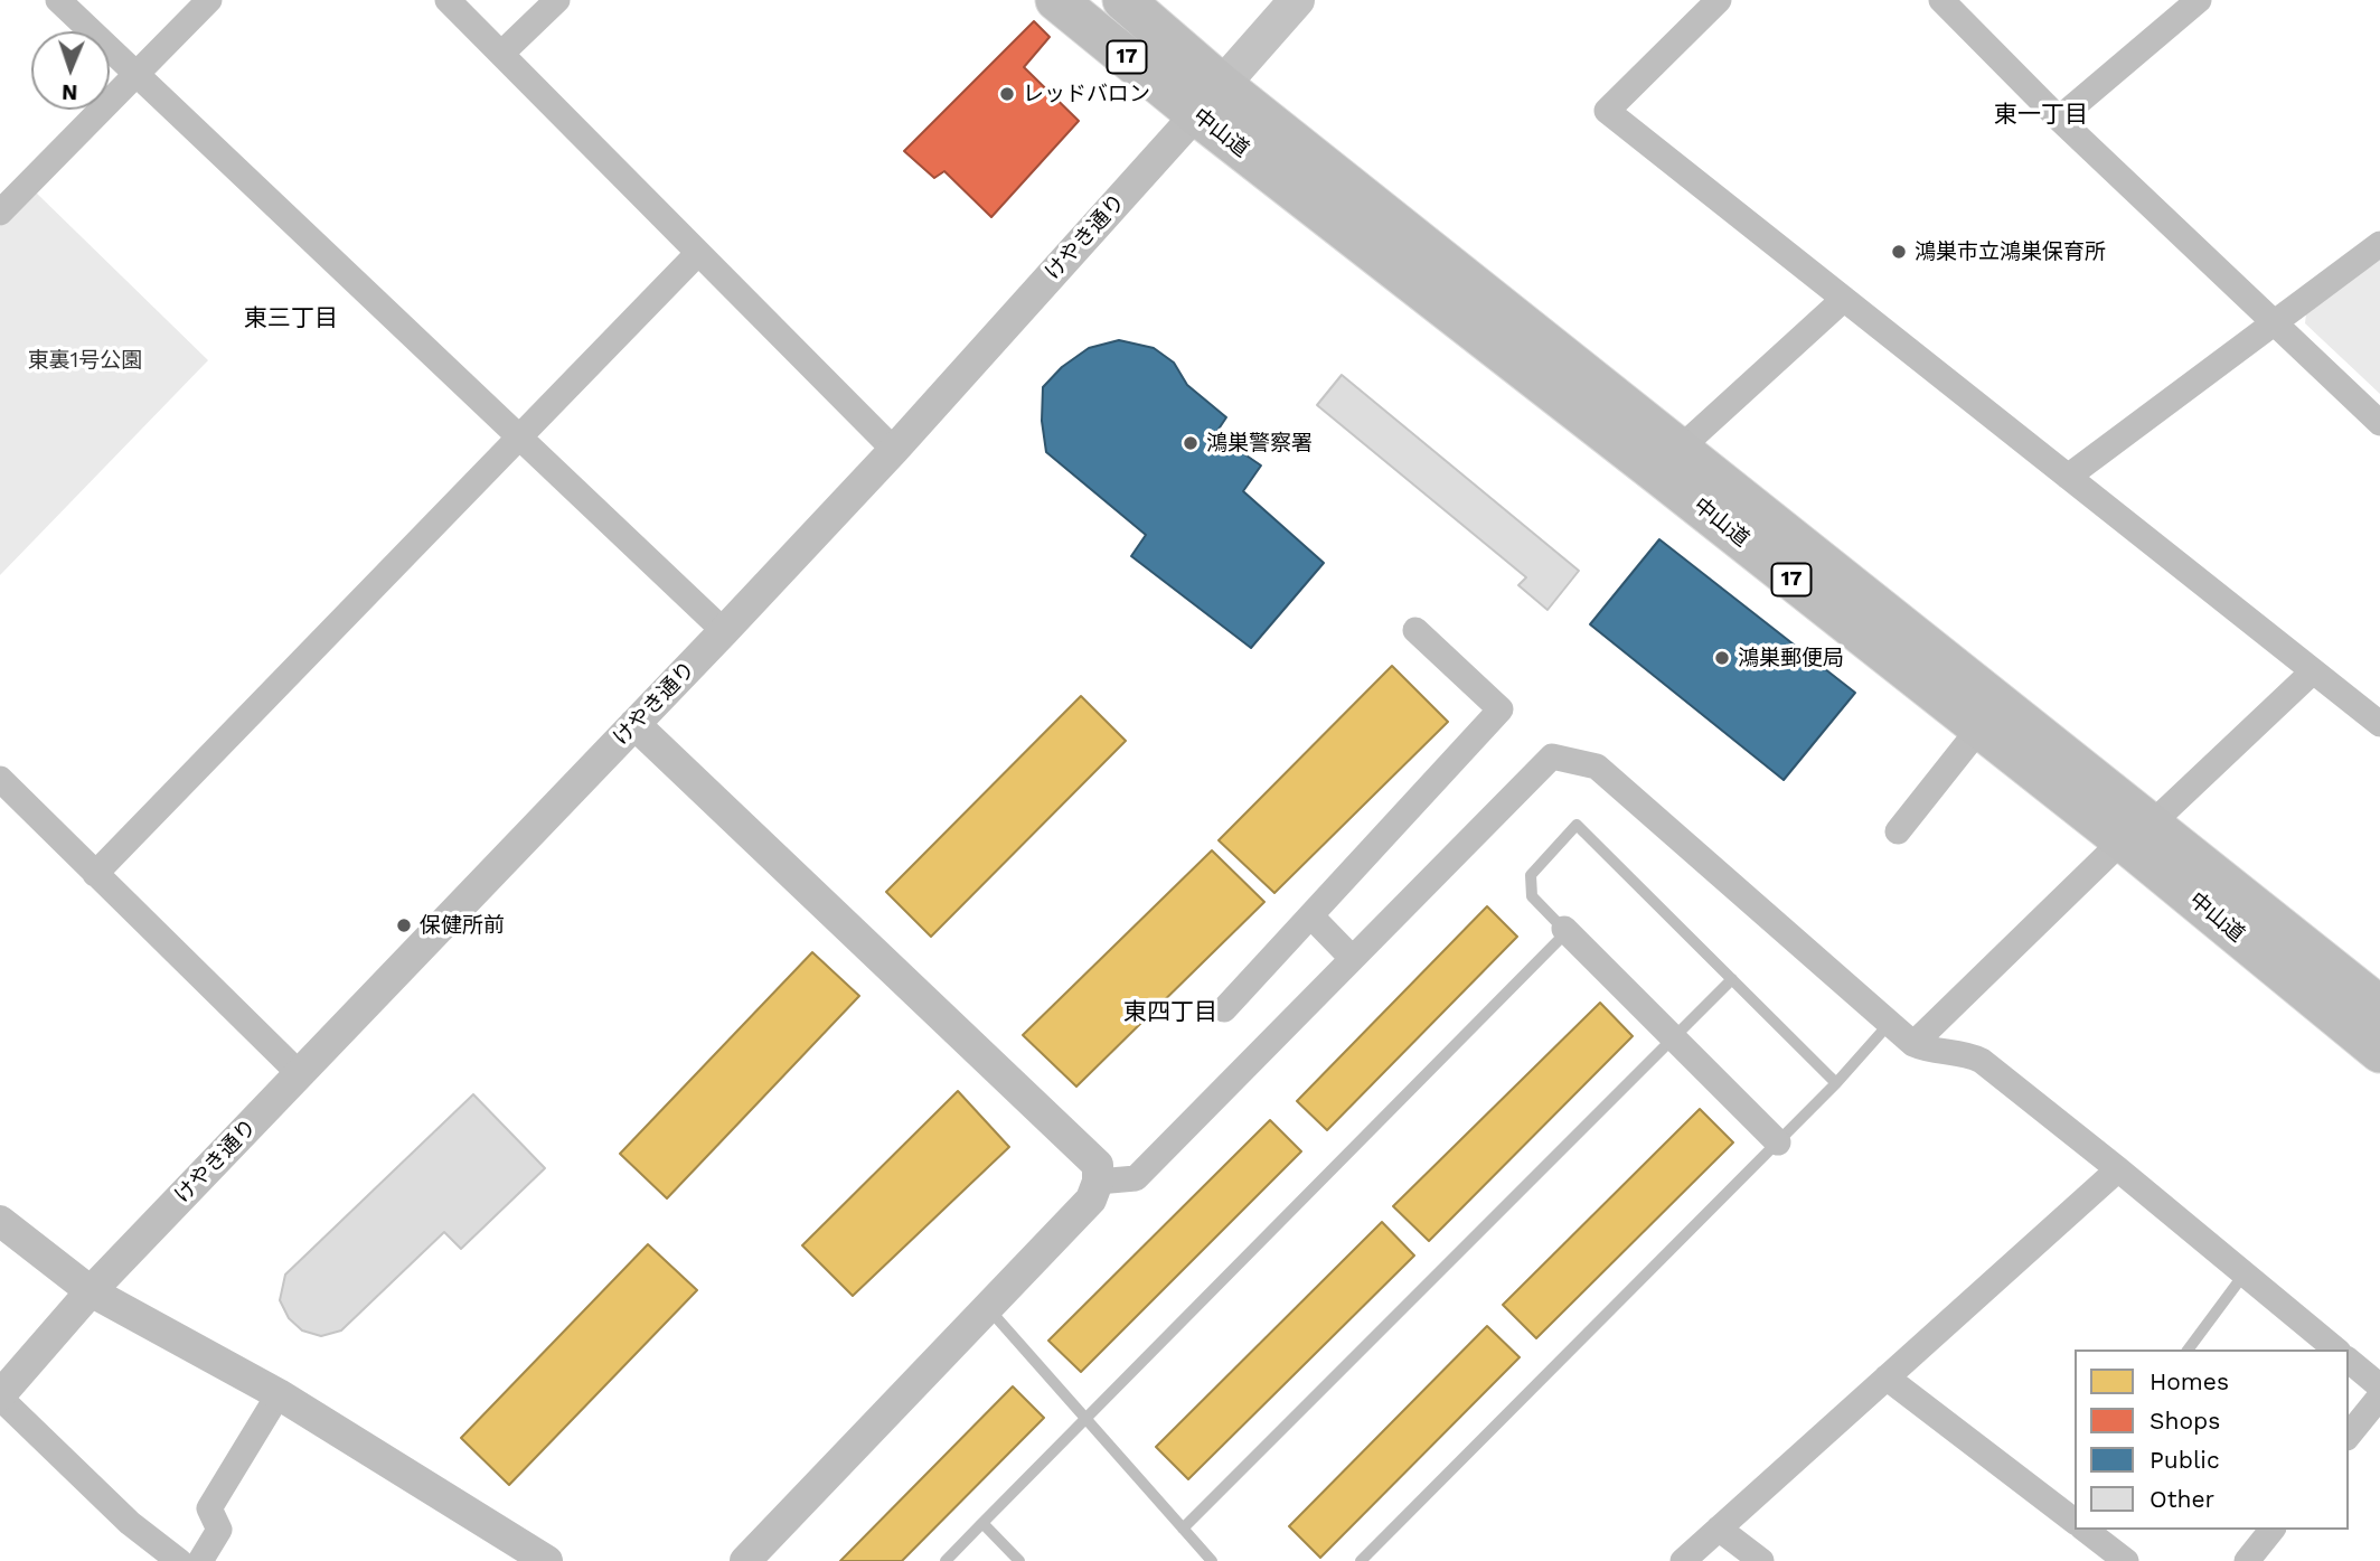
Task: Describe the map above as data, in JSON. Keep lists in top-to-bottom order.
{
  "streets": {
    "highway": ["17", "中山道"],
    "main road": ["けやき通り"]
  },
  "crossings": [
    ["中山道", "けやき通り"]
  ],
  "districts": ["東一丁目", "東三丁目", "東四丁目"],
  "parks": ["東裏1号公園"],
  "places": [
    "レッドバロン",
    "鴻巣市立鴻巣保育所",
    "鴻巣警察署",
    "鴻巣郵便局",
    "保健所前"
  ],
  "legend": [
    "Homes",
    "Shops",
    "Public",
    "Other"
  ],
  "north": "bottom"
}
